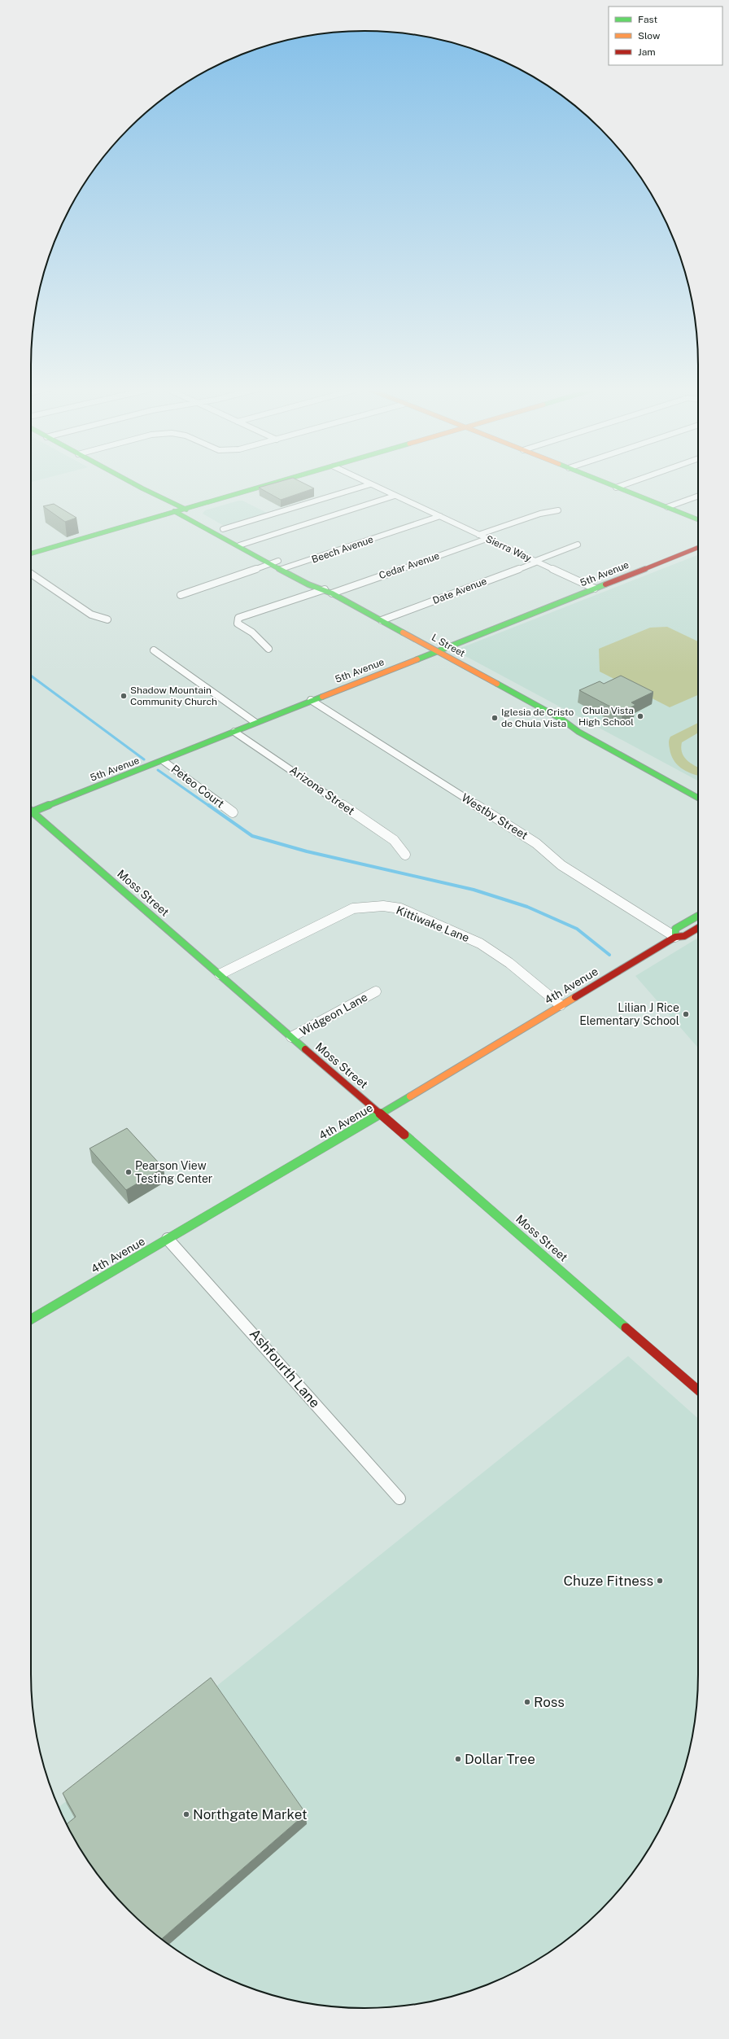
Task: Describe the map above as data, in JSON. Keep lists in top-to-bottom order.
{
  "streets": {
    "main road": [
      "5th Avenue",
      "L Street",
      "Moss Street",
      "4th Avenue"
    ],
    "street": [
      "Sierra Way",
      "Beech Avenue",
      "Cedar Avenue",
      "Date Avenue",
      "Peteo Court",
      "Arizona Street",
      "Westby Street",
      "Kittiwake Lane",
      "Widgeon Lane",
      "Ashfourth Lane"
    ]
  },
  "crossings": [
    ["Sierra Way", "Beech Avenue"],
    ["Sierra Way", "Cedar Avenue"],
    ["Sierra Way", "5th Avenue"],
    ["Sierra Way", "Date Avenue"],
    ["Beech Avenue", "L Street"],
    ["Cedar Avenue", "L Street"],
    ["5th Avenue", "L Street"],
    ["5th Avenue", "Peteo Court"],
    ["5th Avenue", "Arizona Street"],
    ["5th Avenue", "Westby Street"],
    ["5th Avenue", "Moss Street"],
    ["Date Avenue", "L Street"],
    ["Westby Street", "4th Avenue"],
    ["Moss Street", "Kittiwake Lane"],
    ["Moss Street", "4th Avenue"],
    ["Moss Street", "Widgeon Lane"],
    ["Kittiwake Lane", "4th Avenue"],
    ["4th Avenue", "Ashfourth Lane"]
  ],
  "places": [
    "Shadow Mountain Community Church",
    "Chula Vista High School",
    "Iglesia de Cristo de Chula Vista",
    "Lilian J Rice Elementary School",
    "Pearson View Testing Center",
    "Chuze Fitness",
    "Ross",
    "Dollar Tree",
    "Northgate Market"
  ],
  "legend": ["Fast", "Slow", "Jam"]
}
